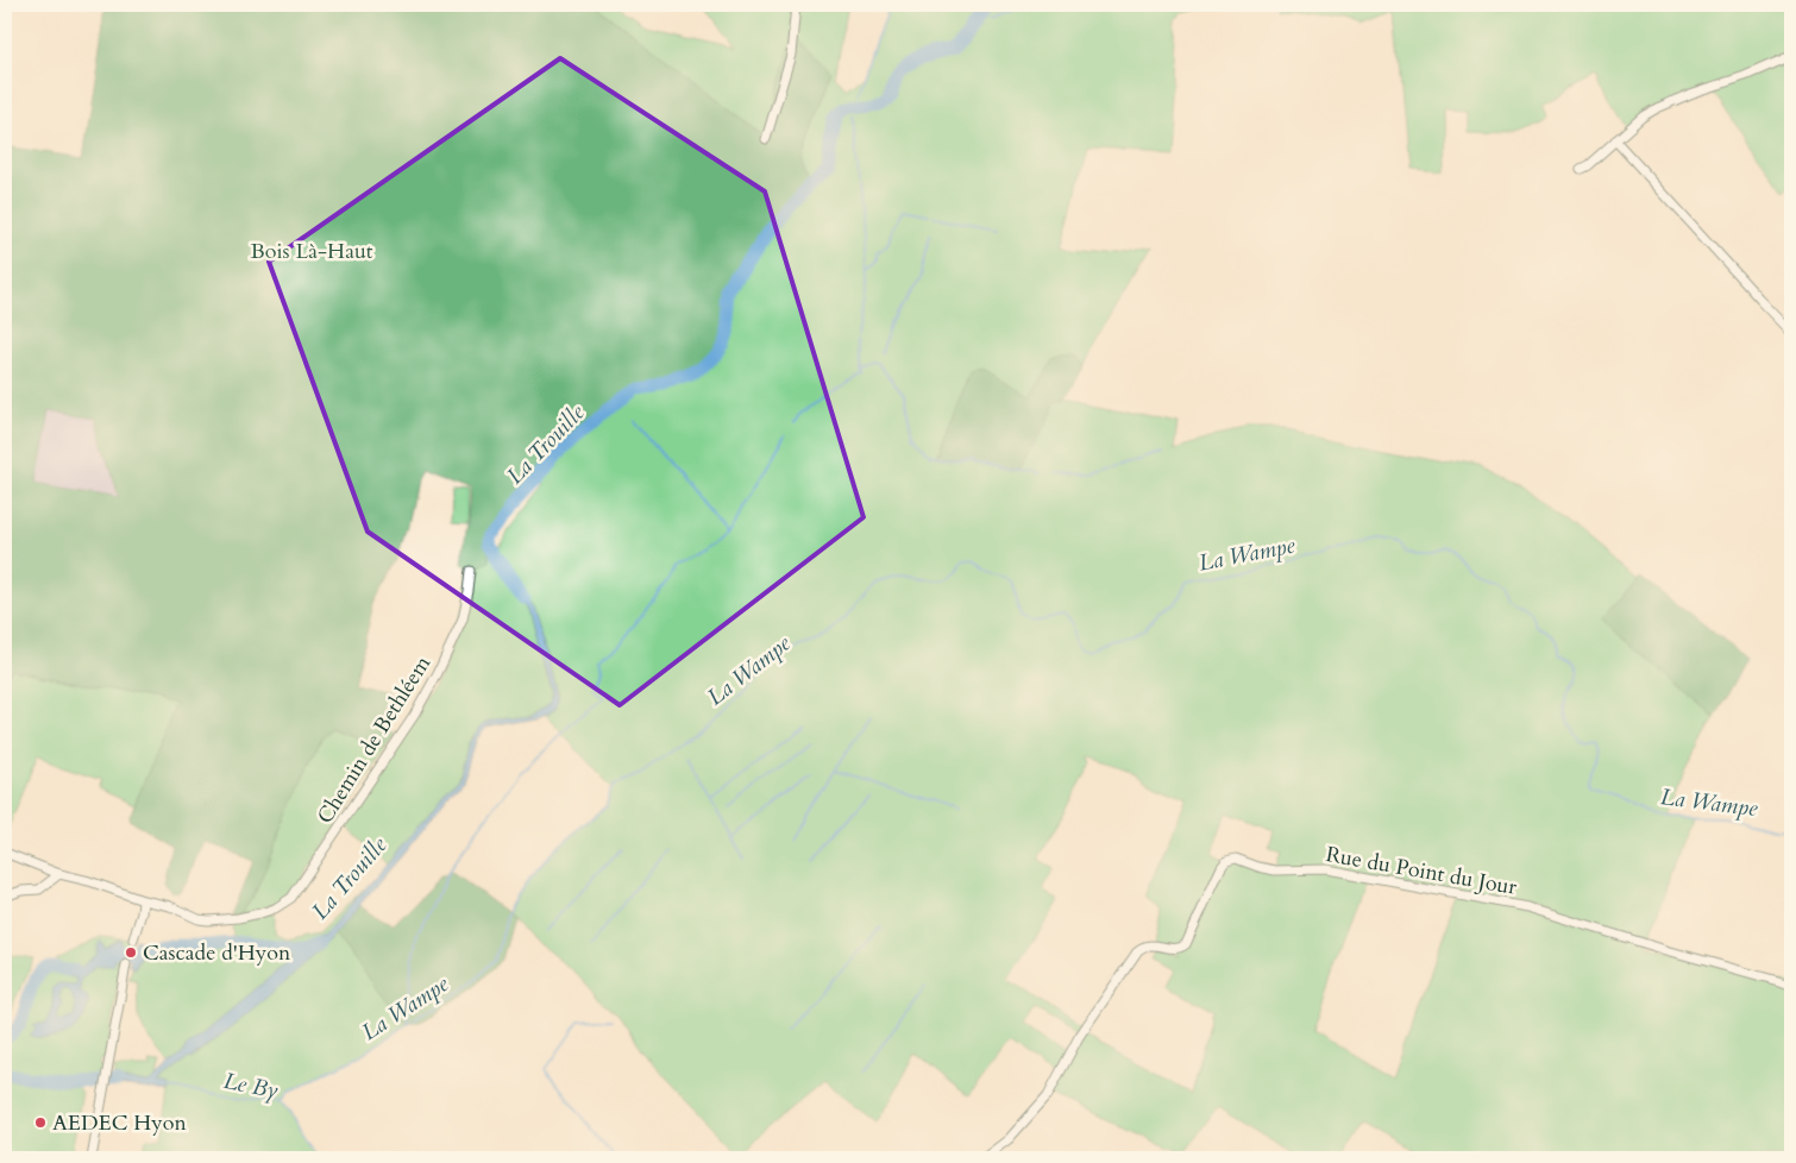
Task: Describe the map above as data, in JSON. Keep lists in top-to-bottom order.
{
  "streets": {
    "street": ["Chemin de Bethléem", "Rue du Point du Jour"]
  },
  "water": ["La Trouille", "La Wampe", "Le By"],
  "parks": ["Bois Là-Haut"],
  "places": ["Cascade d'Hyon", "AEDEC Hyon"]
}
